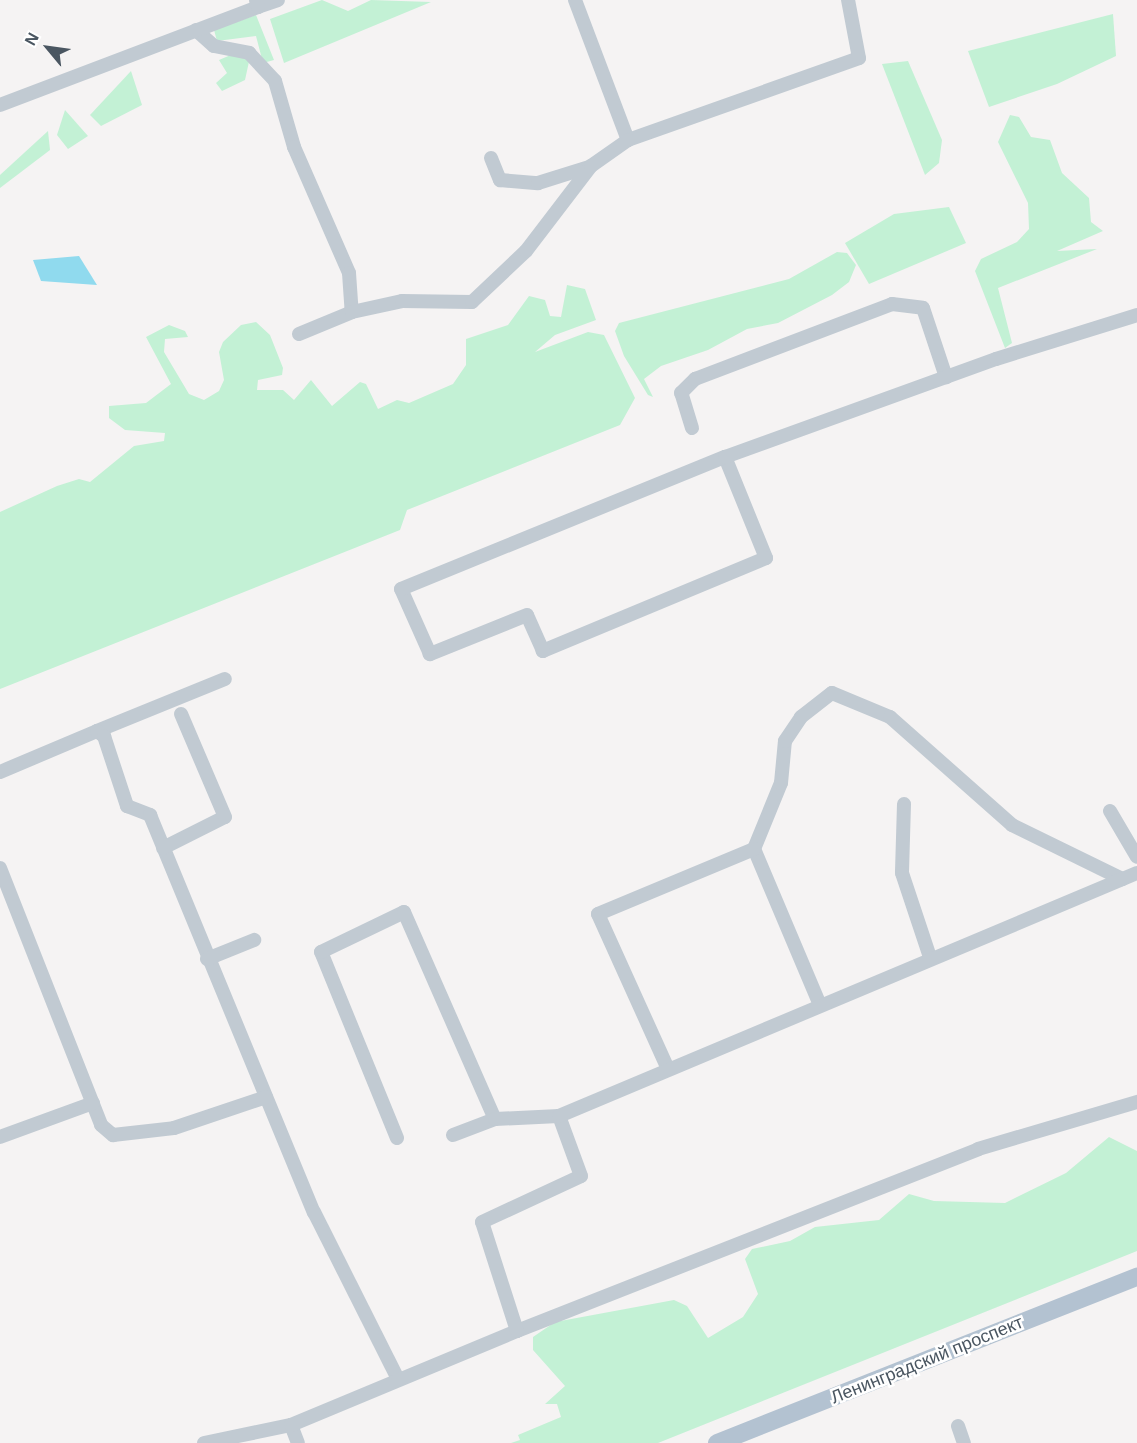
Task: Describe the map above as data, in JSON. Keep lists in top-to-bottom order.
{
  "streets": {
    "main road": ["Ленинградский проспект"]
  },
  "north": "top left"
}
